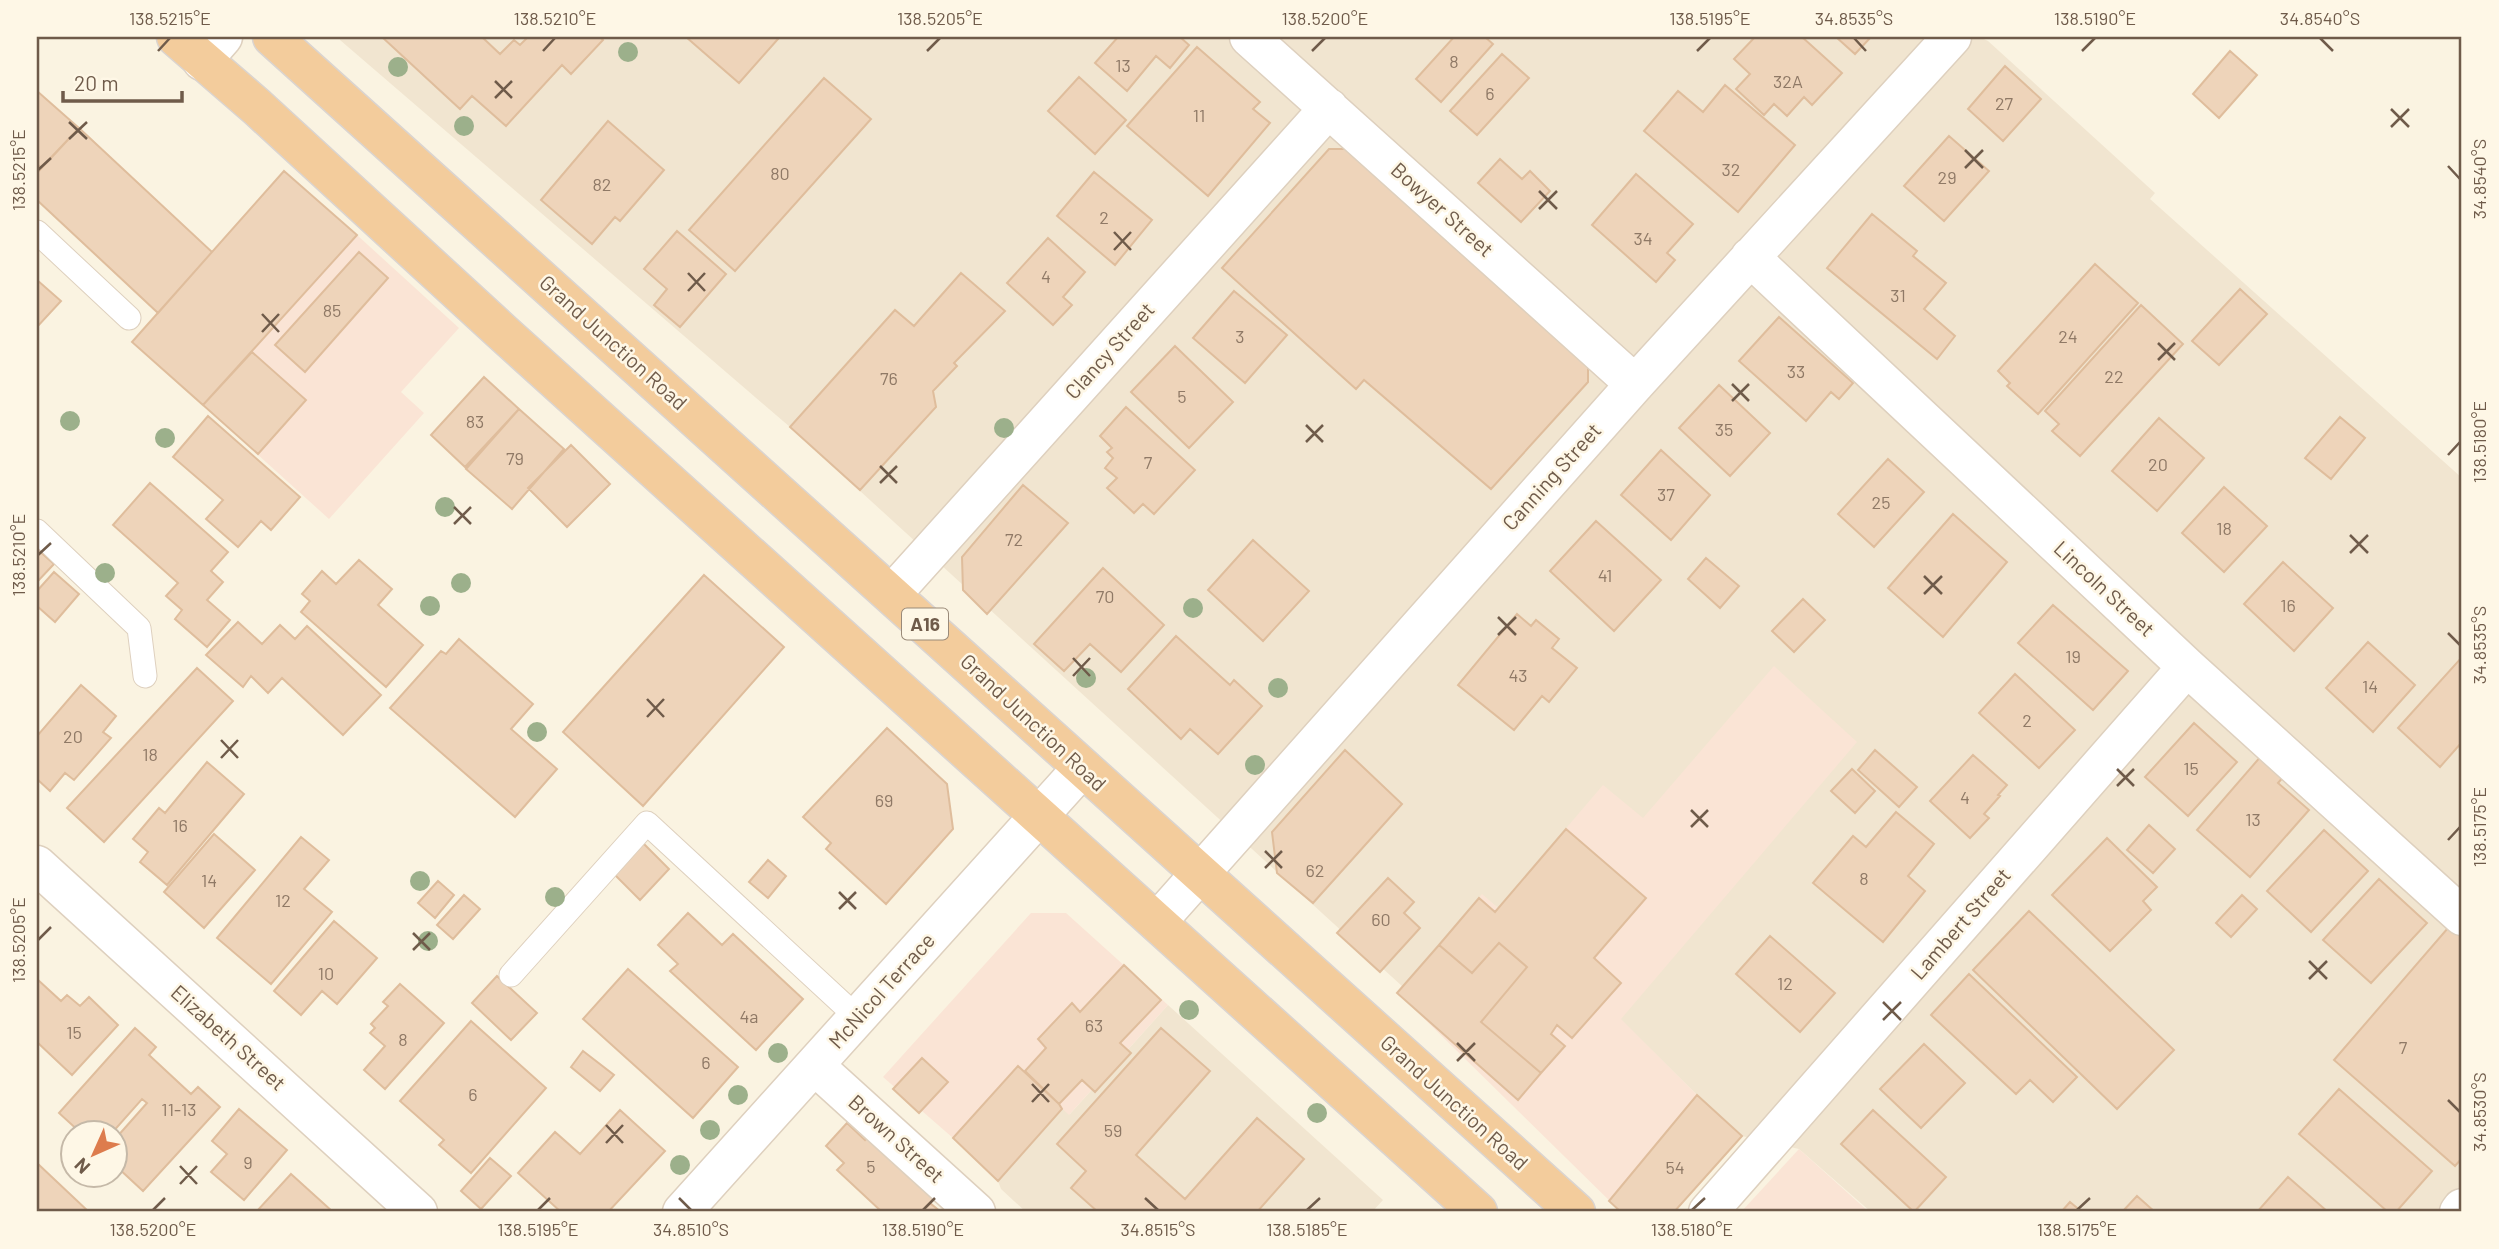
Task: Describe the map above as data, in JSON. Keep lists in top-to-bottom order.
{
  "streets": {
    "highway": ["Grand Junction Road", "A16"],
    "street": [
      "Bowyer Street",
      "Clancy Street",
      "Canning Street",
      "Lincoln Street",
      "Lambert Street",
      "McNicol Terrace",
      "Elizabeth Street",
      "Brown Street"
    ]
  },
  "crossings": [
    ["Bowyer Street", "Clancy Street"],
    ["Bowyer Street", "Canning Street"],
    ["Grand Junction Road", "Clancy Street"],
    ["Grand Junction Road", "Canning Street"],
    ["Grand Junction Road", "McNicol Terrace"],
    ["Canning Street", "Lincoln Street"],
    ["Lincoln Street", "Lambert Street"],
    ["McNicol Terrace", "Brown Street"]
  ],
  "house_numbers": [
    "8",
    "13",
    "32A",
    "6",
    "27",
    "11",
    "32",
    "80",
    "29",
    "82",
    "2",
    "34",
    "4",
    "31",
    "85",
    "3",
    "24",
    "33",
    "22",
    "76",
    "5",
    "83",
    "35",
    "79",
    "7",
    "20",
    "37",
    "25",
    "18",
    "72",
    "41",
    "70",
    "16",
    "19",
    "43",
    "14",
    "2",
    "20",
    "18",
    "15",
    "4",
    "69",
    "13",
    "16",
    "62",
    "8",
    "14",
    "12",
    "60",
    "10",
    "12",
    "4a",
    "63",
    "15",
    "8",
    "7",
    "6",
    "6",
    "11-13",
    "59",
    "9",
    "5",
    "54"
  ],
  "scale_bar": "20 m",
  "north": "bottom left",
  "coordinates": [
    "138.5215°E",
    "138.5210°E",
    "138.5205°E",
    "138.5200°E",
    "138.5195°E",
    "34.8535°S",
    "138.5190°E",
    "34.8540°S",
    "138.5180°E",
    "138.5175°E",
    "34.8530°S",
    "34.8510°S",
    "34.8515°S",
    "138.5185°E"
  ]
}
